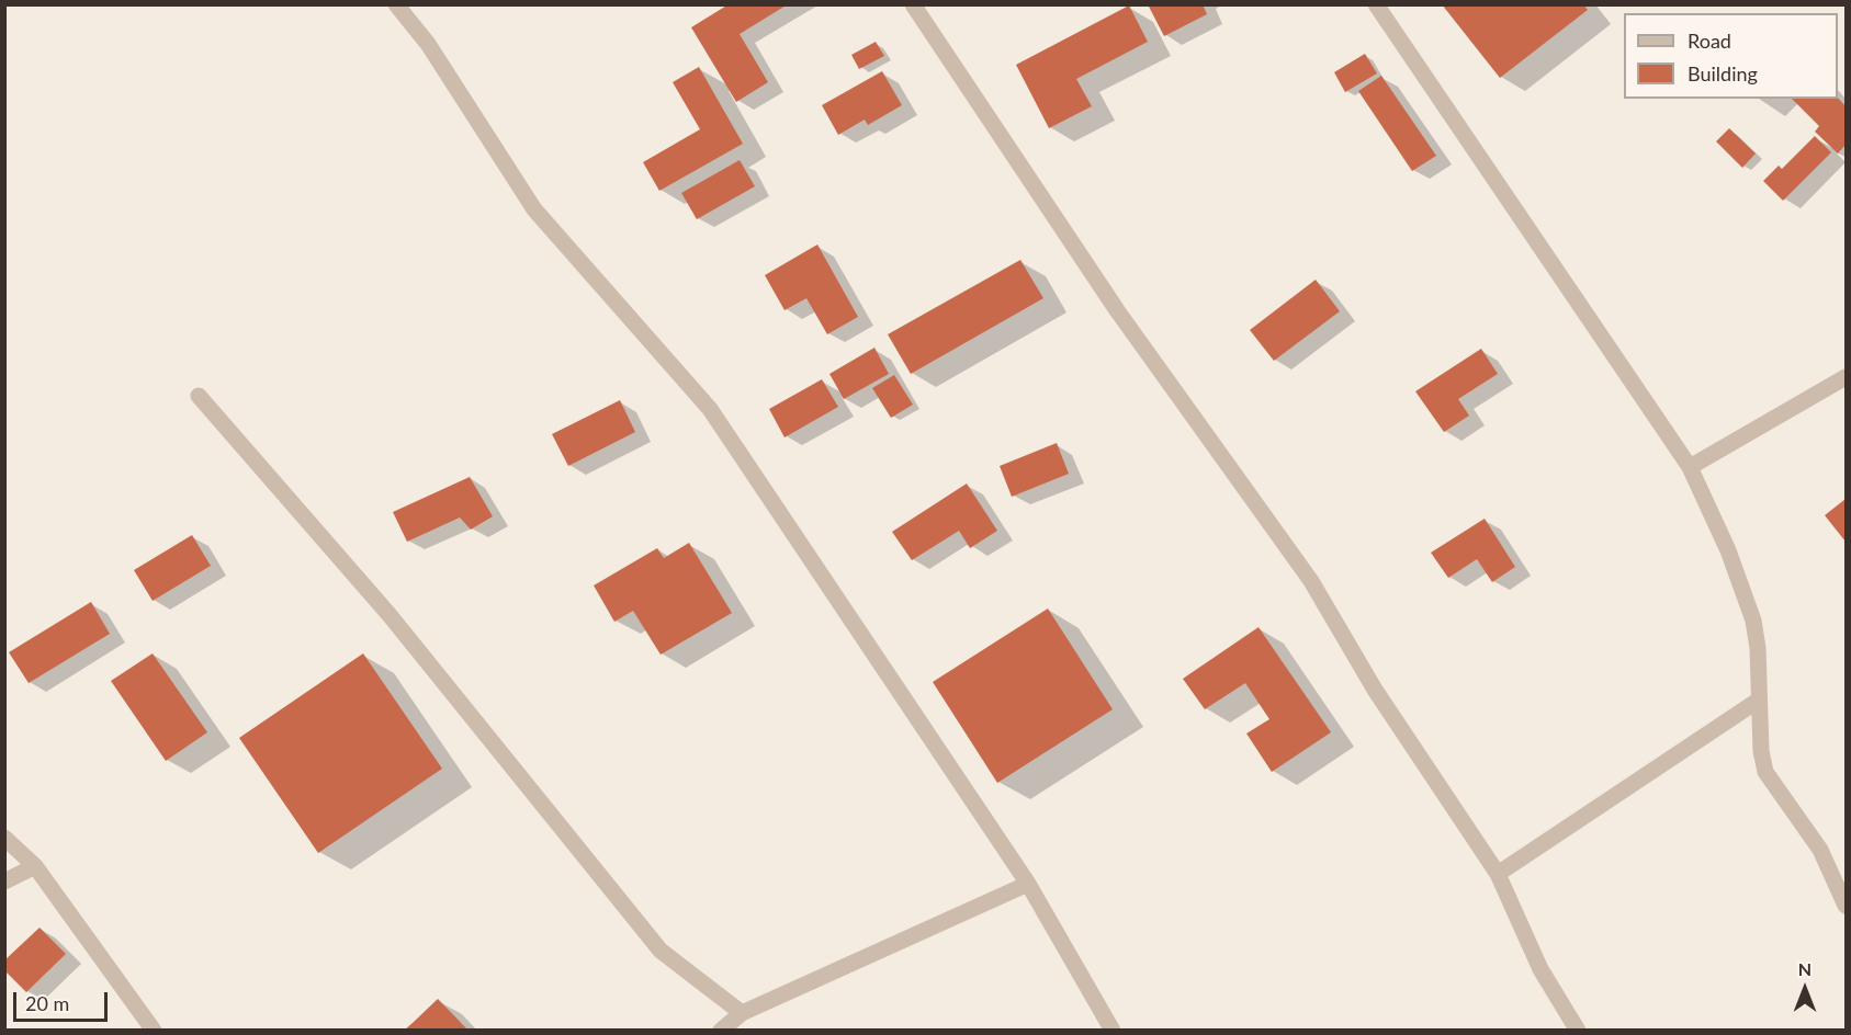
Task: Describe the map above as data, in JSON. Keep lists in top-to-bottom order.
{
  "legend": ["Road", "Building"],
  "scale_bar": "20 m",
  "north": "top"
}
